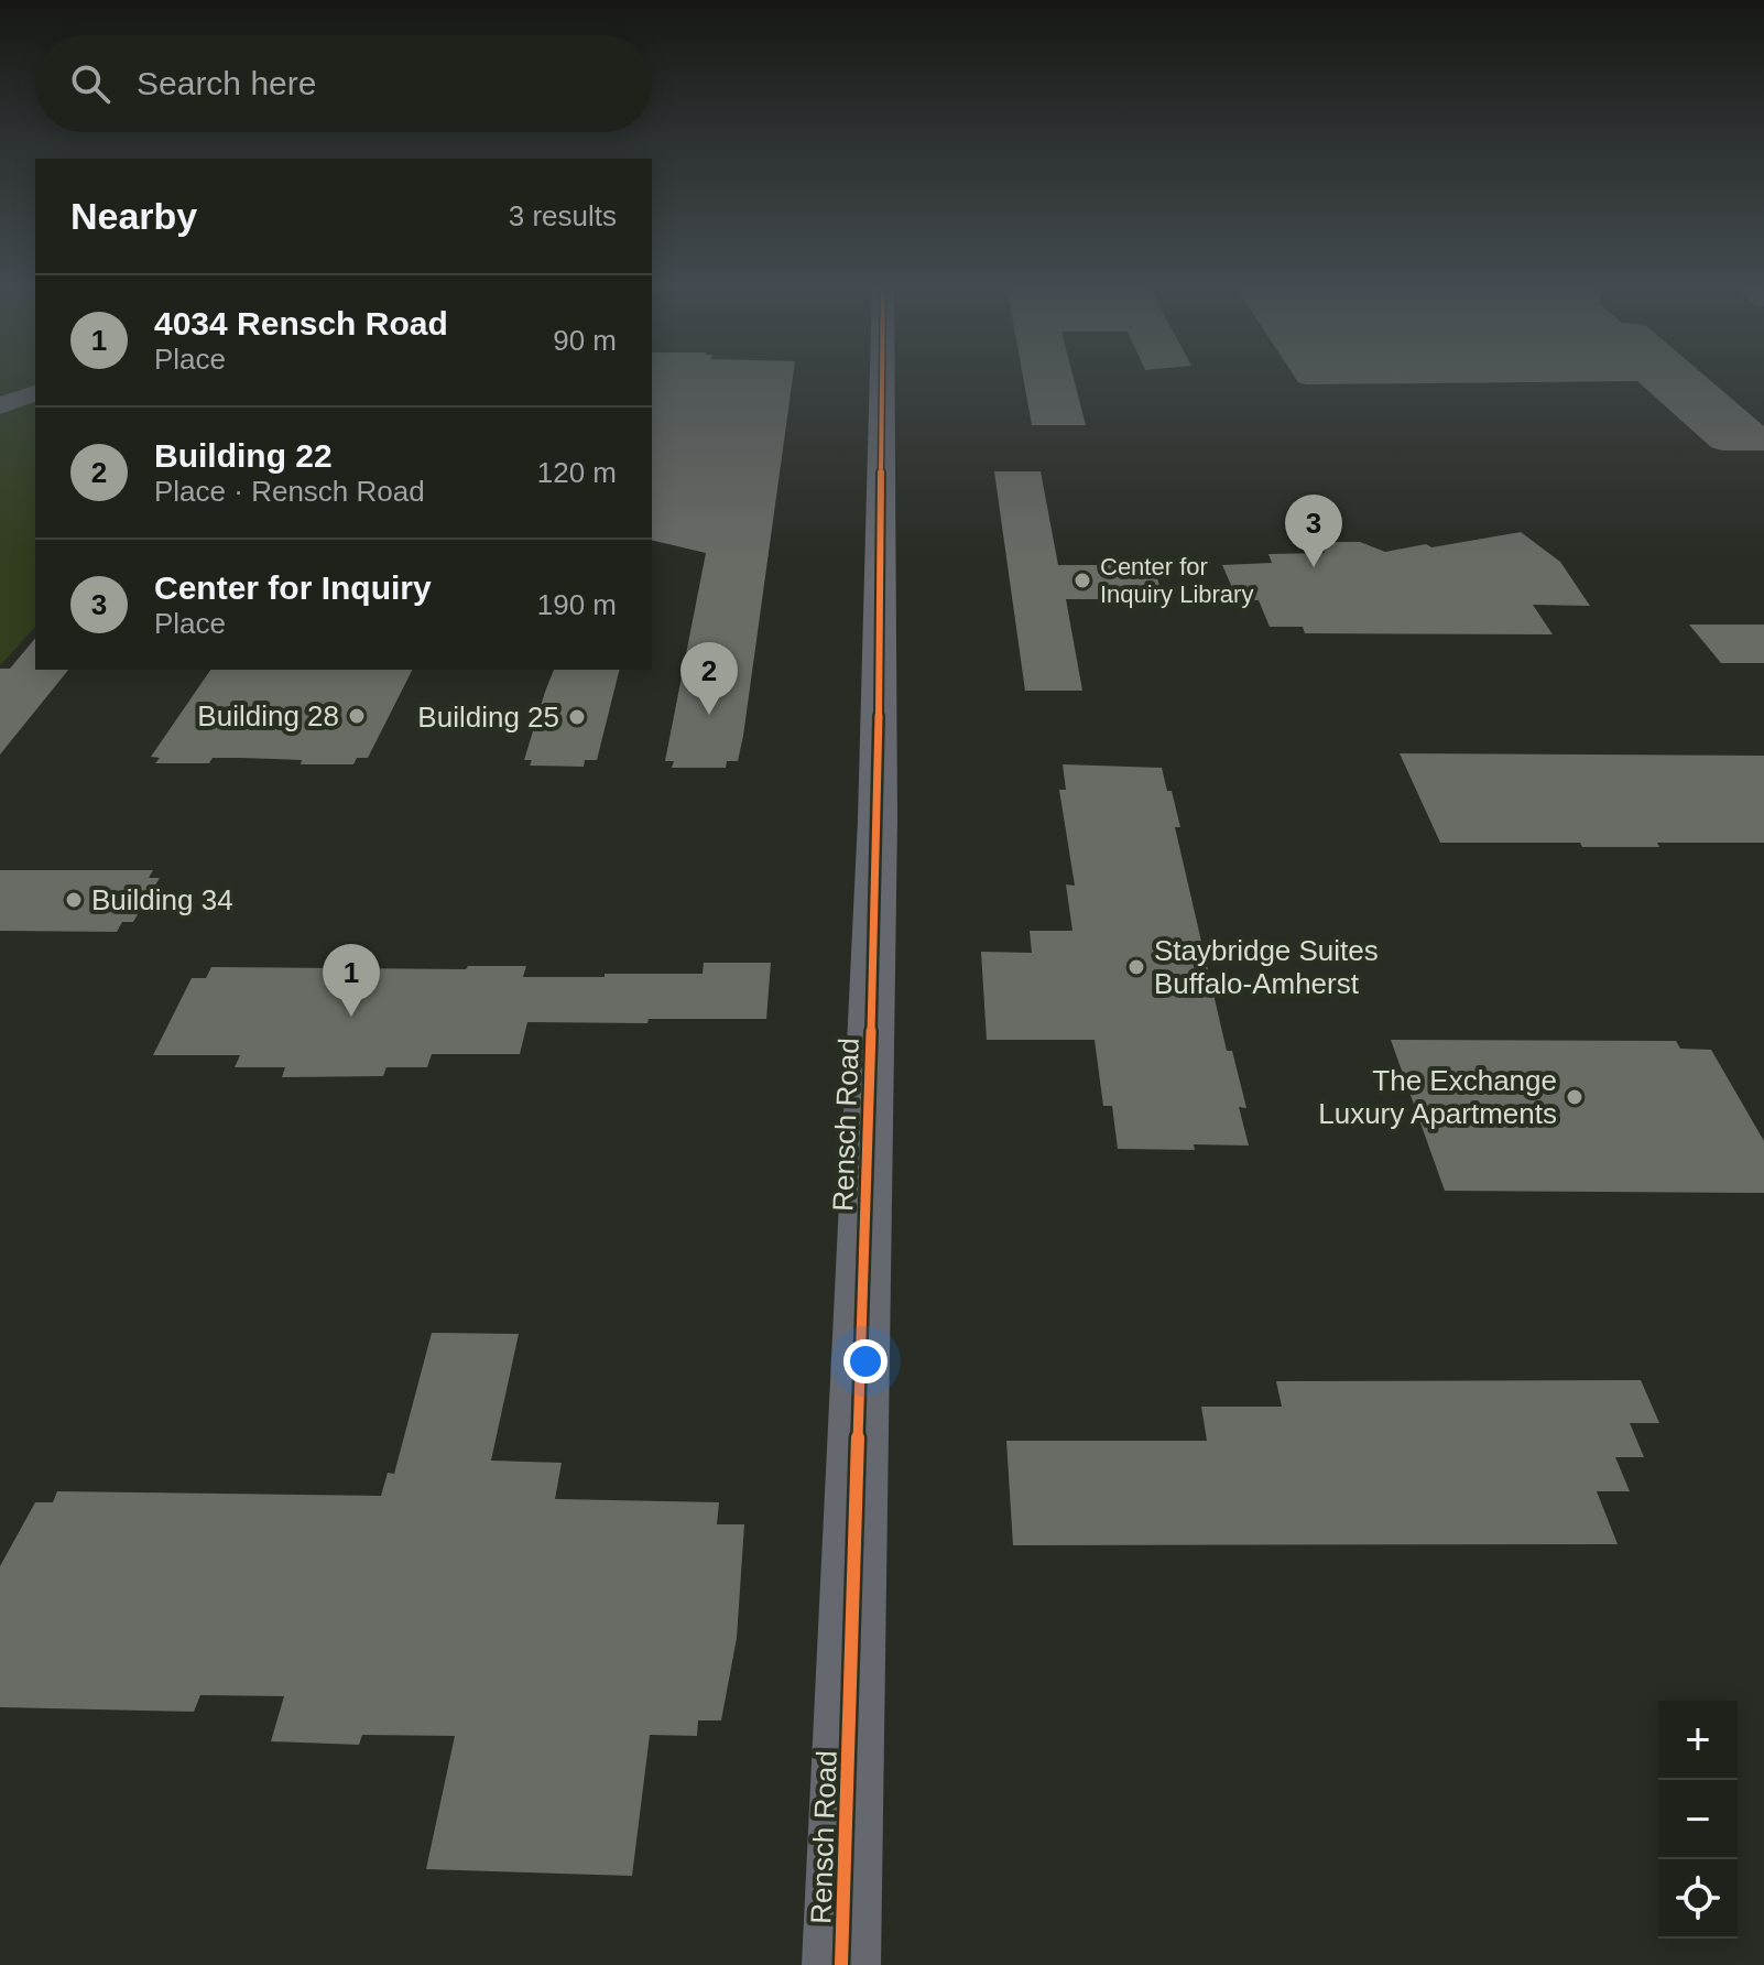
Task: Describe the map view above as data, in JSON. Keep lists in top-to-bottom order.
{
  "streets": {
    "street": ["Rensch Road"]
  },
  "places": [
    "Center for Inquiry Library",
    "Building 28",
    "Building 25",
    "Building 34",
    "Staybridge Suites Buffalo-Amherst",
    "The Exchange Luxury Apartments"
  ],
  "page": {
    "search": "Search here",
    "heading": ["Nearby", "3 results"],
    "list": [
      {
        "mark": "1",
        "name": "4034 Rensch Road",
        "note": "Place",
        "value": "90 m"
      },
      {
        "mark": "2",
        "name": "Building 22",
        "note": "Place · Rensch Road",
        "value": "120 m"
      },
      {
        "mark": "3",
        "name": "Center for Inquiry",
        "note": "Place",
        "value": "190 m"
      }
    ],
    "pins": ["3", "2", "1"],
    "map_buttons": ["+", "−"]
  }
}
